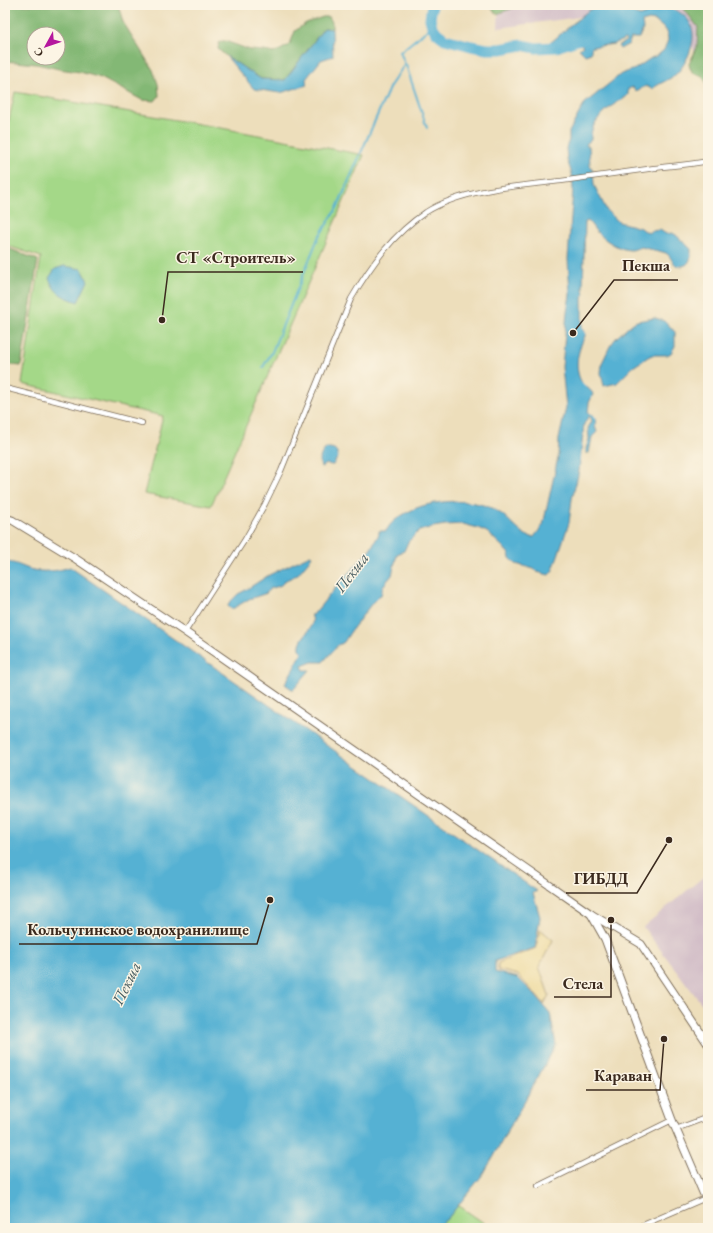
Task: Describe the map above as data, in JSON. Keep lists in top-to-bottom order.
{
  "water": ["Пекша"],
  "places": [
    "СТ «Строитель»",
    "Пекша",
    "ГИБДД",
    "Кольчугинское водохранилище",
    "Стела",
    "Караван"
  ],
  "north": "bottom left"
}
